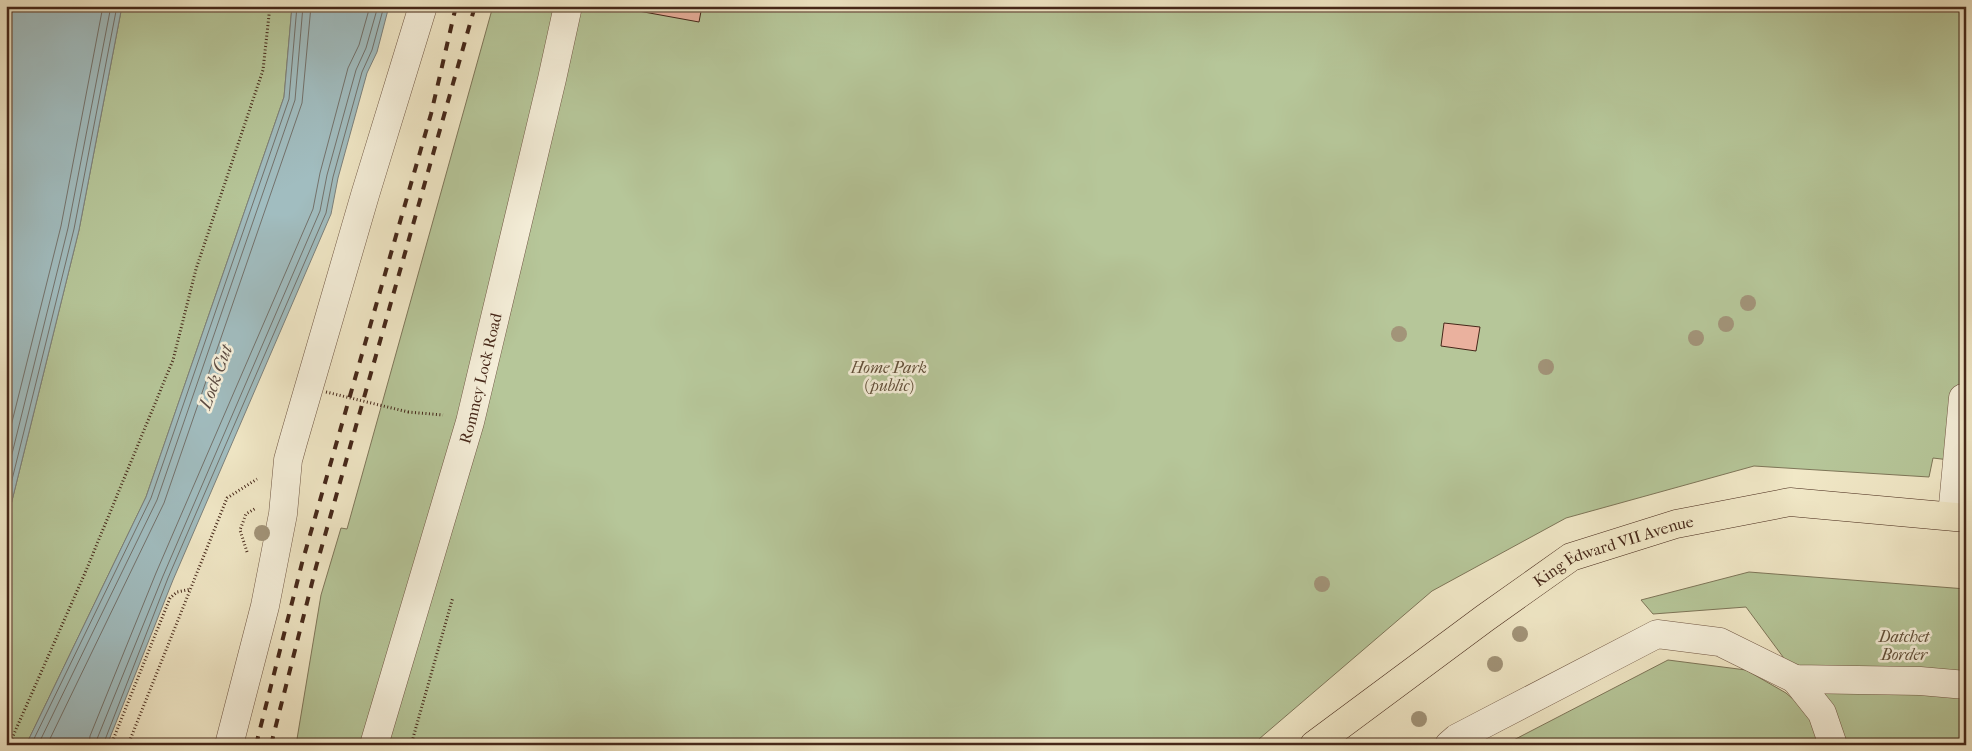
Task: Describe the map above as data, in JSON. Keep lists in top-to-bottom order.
{
  "streets": {
    "main road": ["King Edward VII Avenue"],
    "lane": ["Romney Lock Road"]
  },
  "water": ["Lock Cut"],
  "parks": ["Home Park (public)", "Datchet Border"]
}
